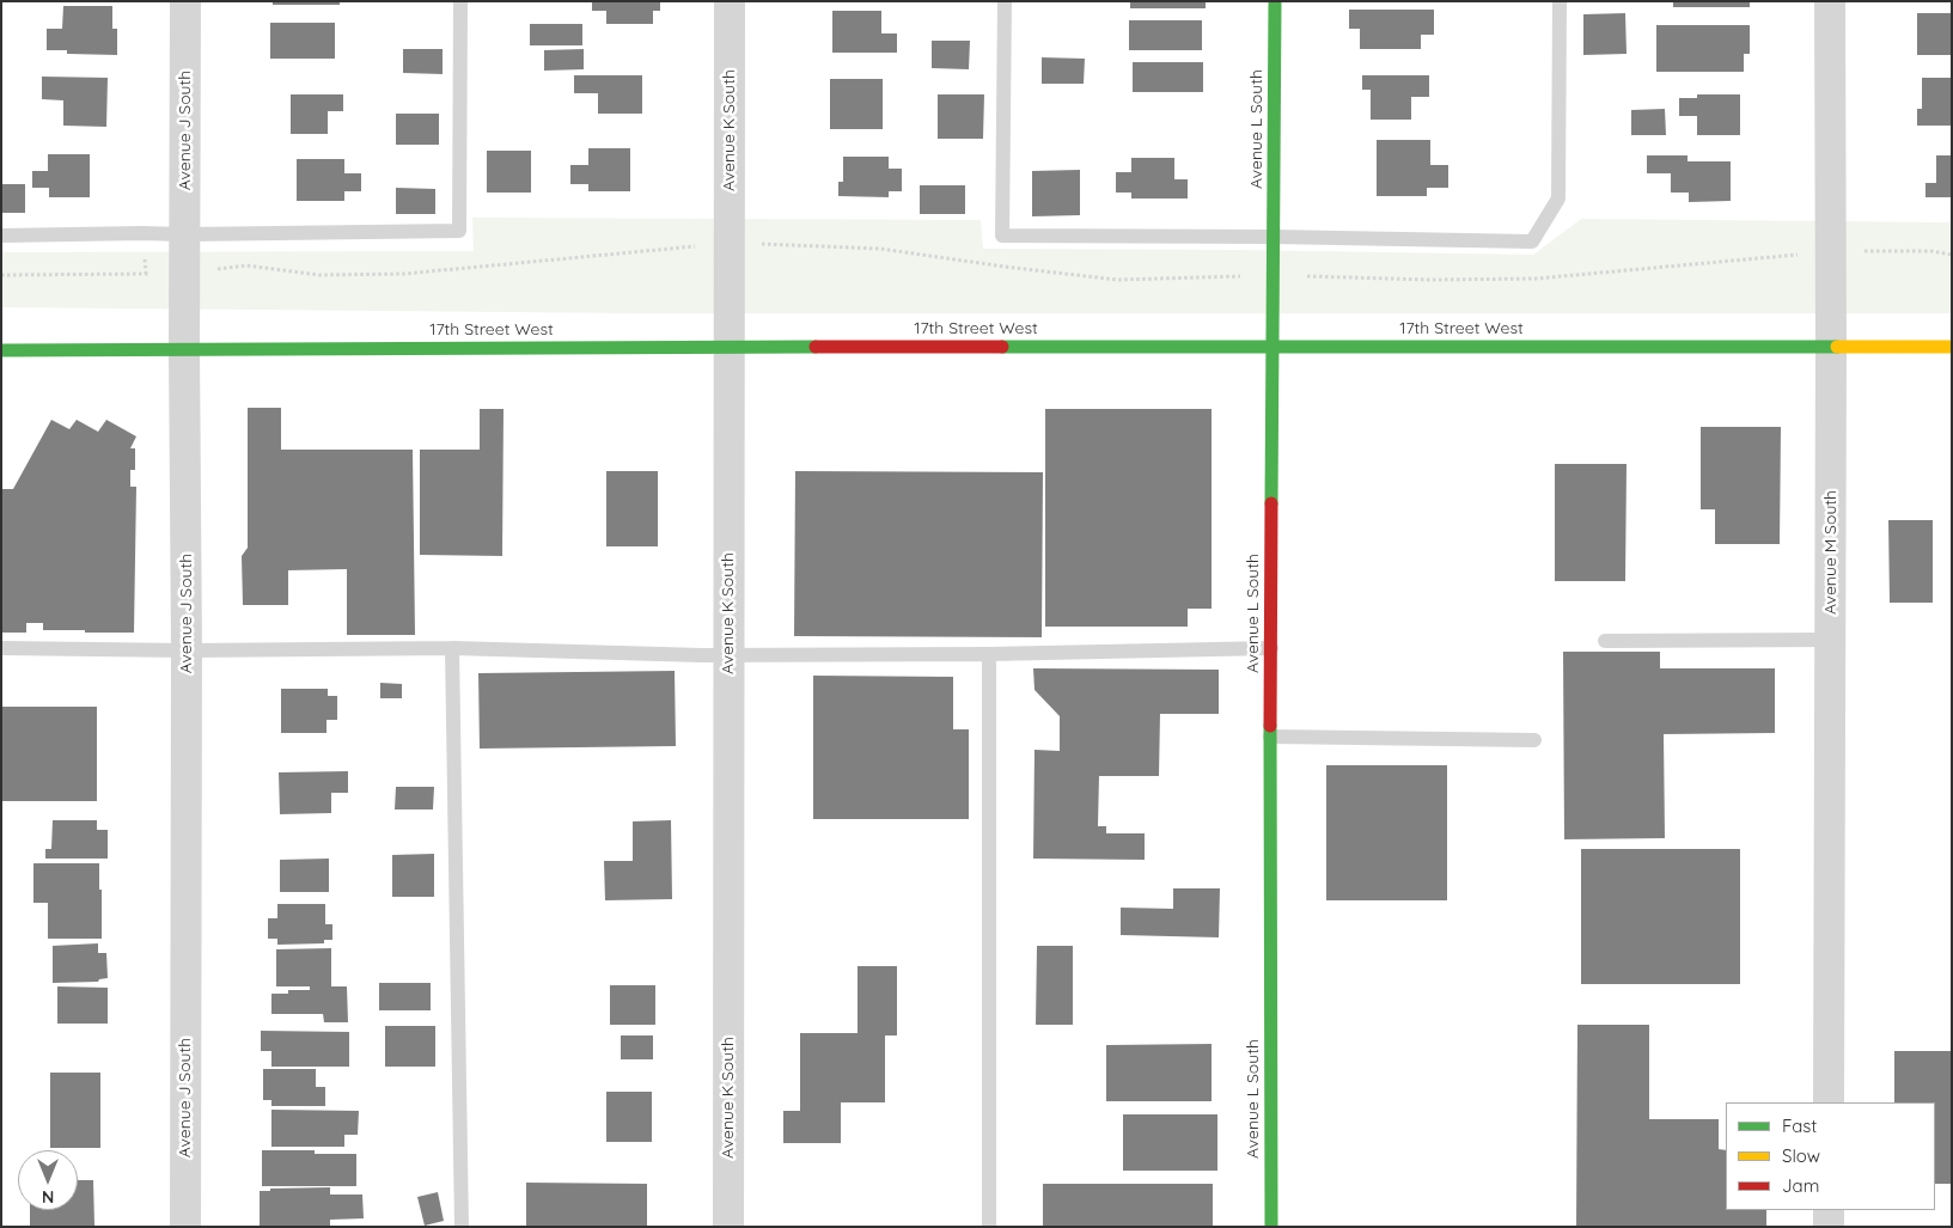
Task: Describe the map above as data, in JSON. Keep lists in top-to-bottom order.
{
  "streets": {
    "street": [
      "Avenue L South",
      "Avenue J South",
      "Avenue K South",
      "17th Street West",
      "Avenue M South"
    ]
  },
  "crossings": [
    ["Avenue L South", "17th Street West"],
    ["Avenue J South", "17th Street West"],
    ["Avenue K South", "17th Street West"],
    ["17th Street West", "Avenue M South"]
  ],
  "legend": ["Fast", "Slow", "Jam"],
  "north": "bottom"
}
